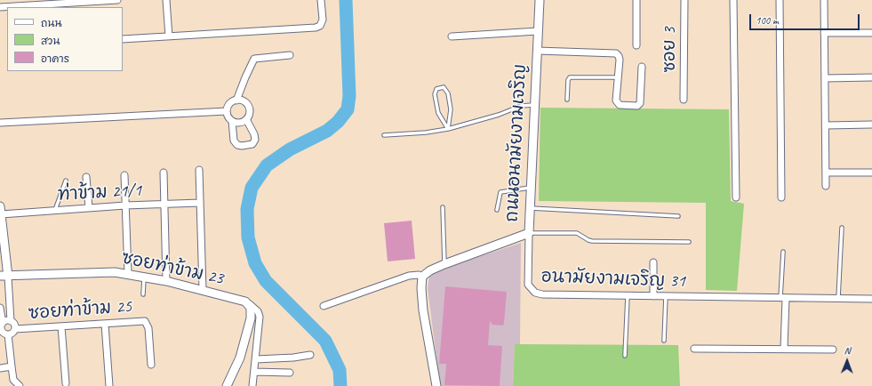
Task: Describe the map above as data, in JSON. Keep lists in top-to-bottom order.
{
  "streets": {
    "street": [
      "ซอย 3",
      "ถนนอนามัยงามเจริญ",
      "ท่าข้าม 21/1",
      "ซอยท่าข้าม 23",
      "อนามัยงามเจริญ 31",
      "ซอยท่าข้าม 25"
    ]
  },
  "crossings": [
    ["ถนนอนามัยงามเจริญ", "อนามัยงามเจริญ 31"]
  ],
  "legend": ["ถนน", "สวน", "อาคาร"],
  "scale_bar": "100 m",
  "north": "top"
}
